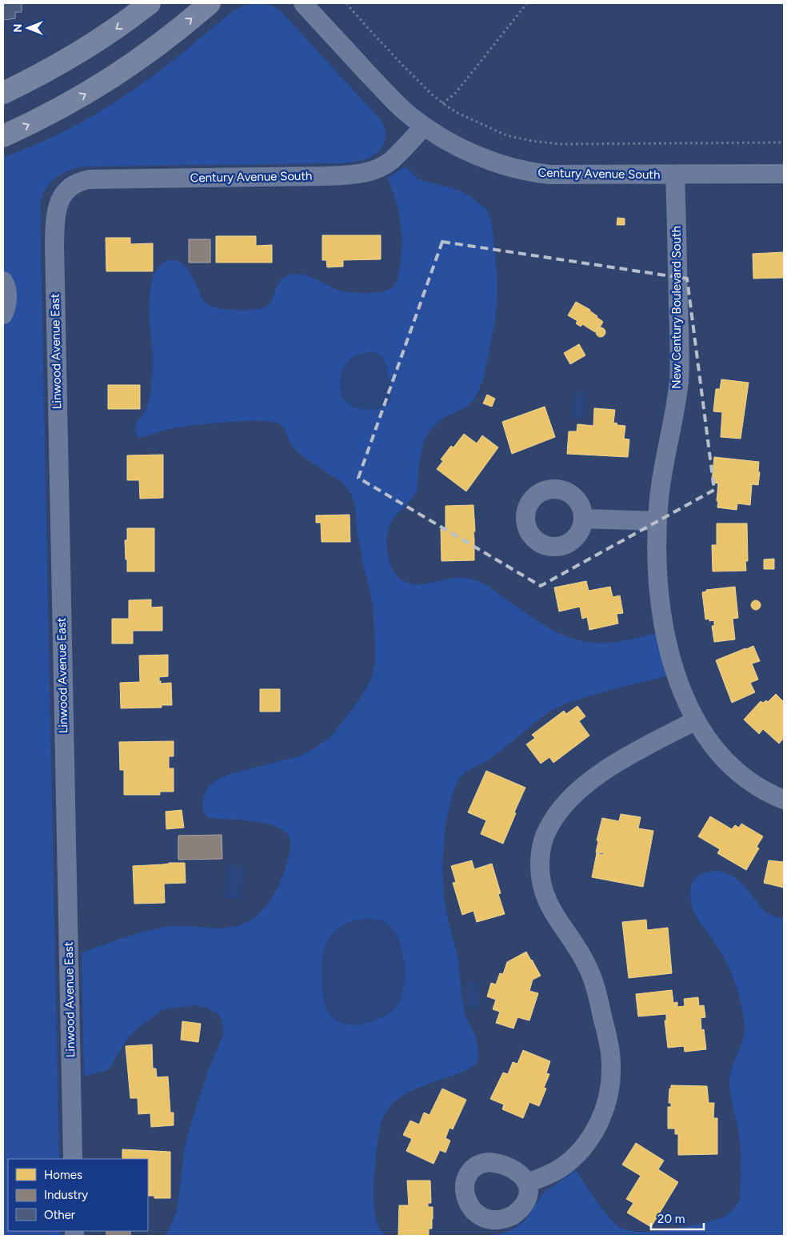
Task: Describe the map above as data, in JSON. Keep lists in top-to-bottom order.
{
  "streets": {
    "street": ["Century Avenue South", "New Century Boulevard South", "Linwood Avenue East"]
  },
  "crossings": [
    ["Century Avenue South", "New Century Boulevard South"],
    ["Century Avenue South", "Linwood Avenue East"]
  ],
  "legend": ["Homes", "Industry", "Other"],
  "scale_bar": "20 m",
  "north": "left"
}
